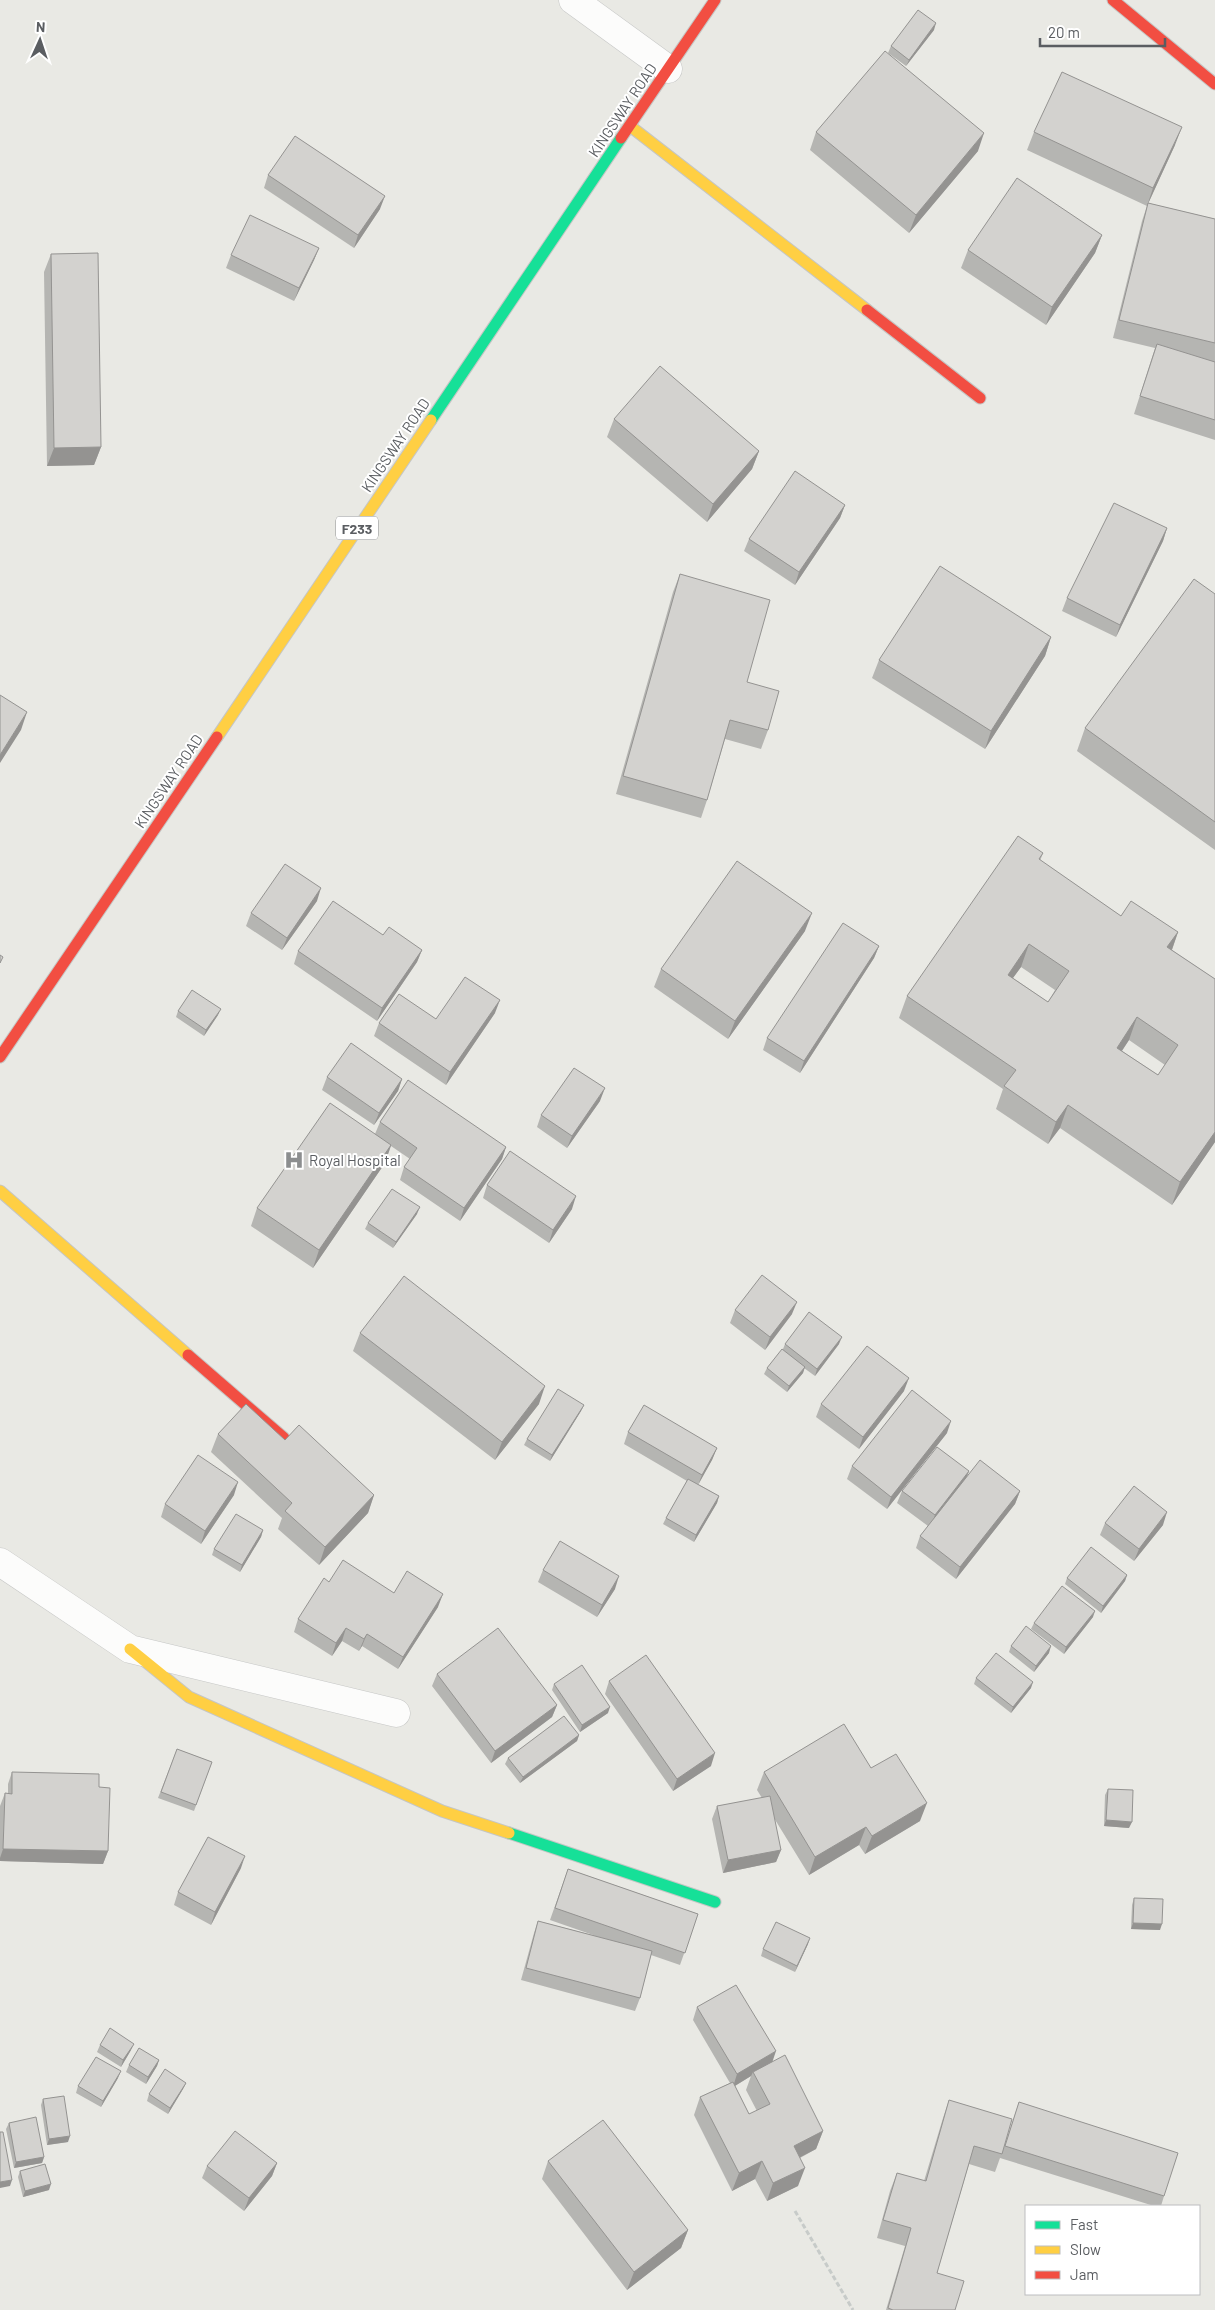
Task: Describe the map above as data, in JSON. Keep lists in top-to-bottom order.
{
  "streets": {
    "street": ["KINGSWAY ROAD", "F233"]
  },
  "places": {
    "hospital": ["Royal Hospital"]
  },
  "legend": ["Fast", "Slow", "Jam"],
  "scale_bar": "20 m",
  "north": "top"
}
